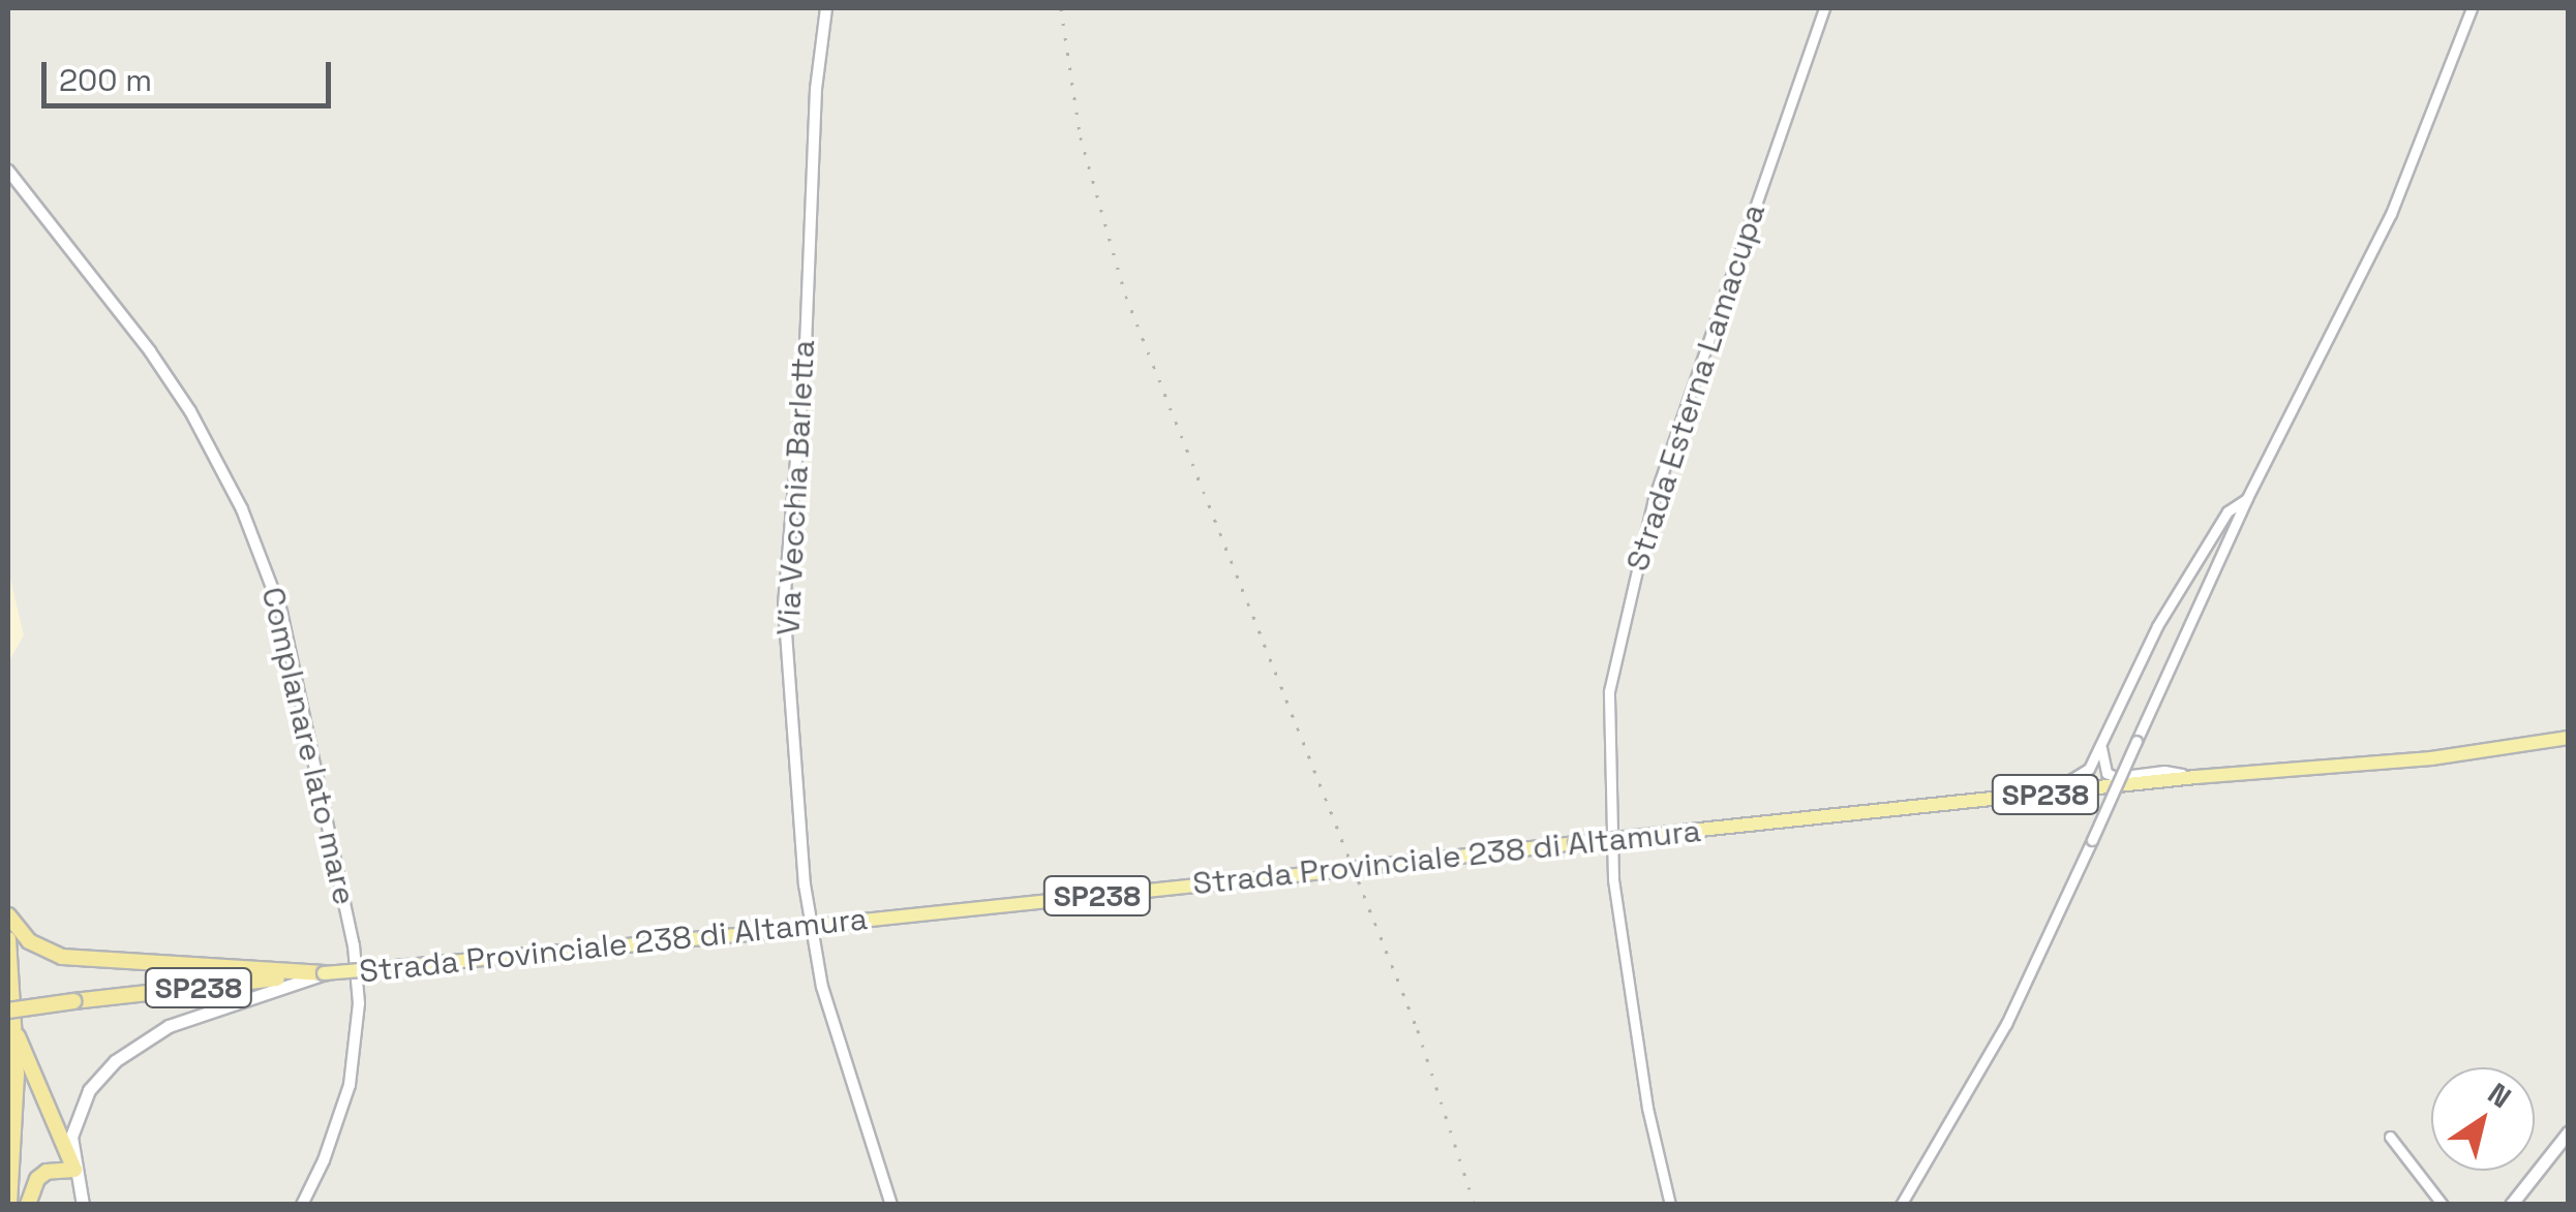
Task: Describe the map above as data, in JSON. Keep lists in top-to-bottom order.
{
  "streets": {
    "highway": ["SP238"],
    "main road": ["Strada Provinciale 238 di Altamura"],
    "street": ["Strada Esterna Lamacupa", "Via Vecchia Barletta", "Complanare lato mare"]
  },
  "crossings": [
    ["SP238", "Strada Provinciale 238 di Altamura"]
  ],
  "scale_bar": "200 m",
  "north": "top right"
}
